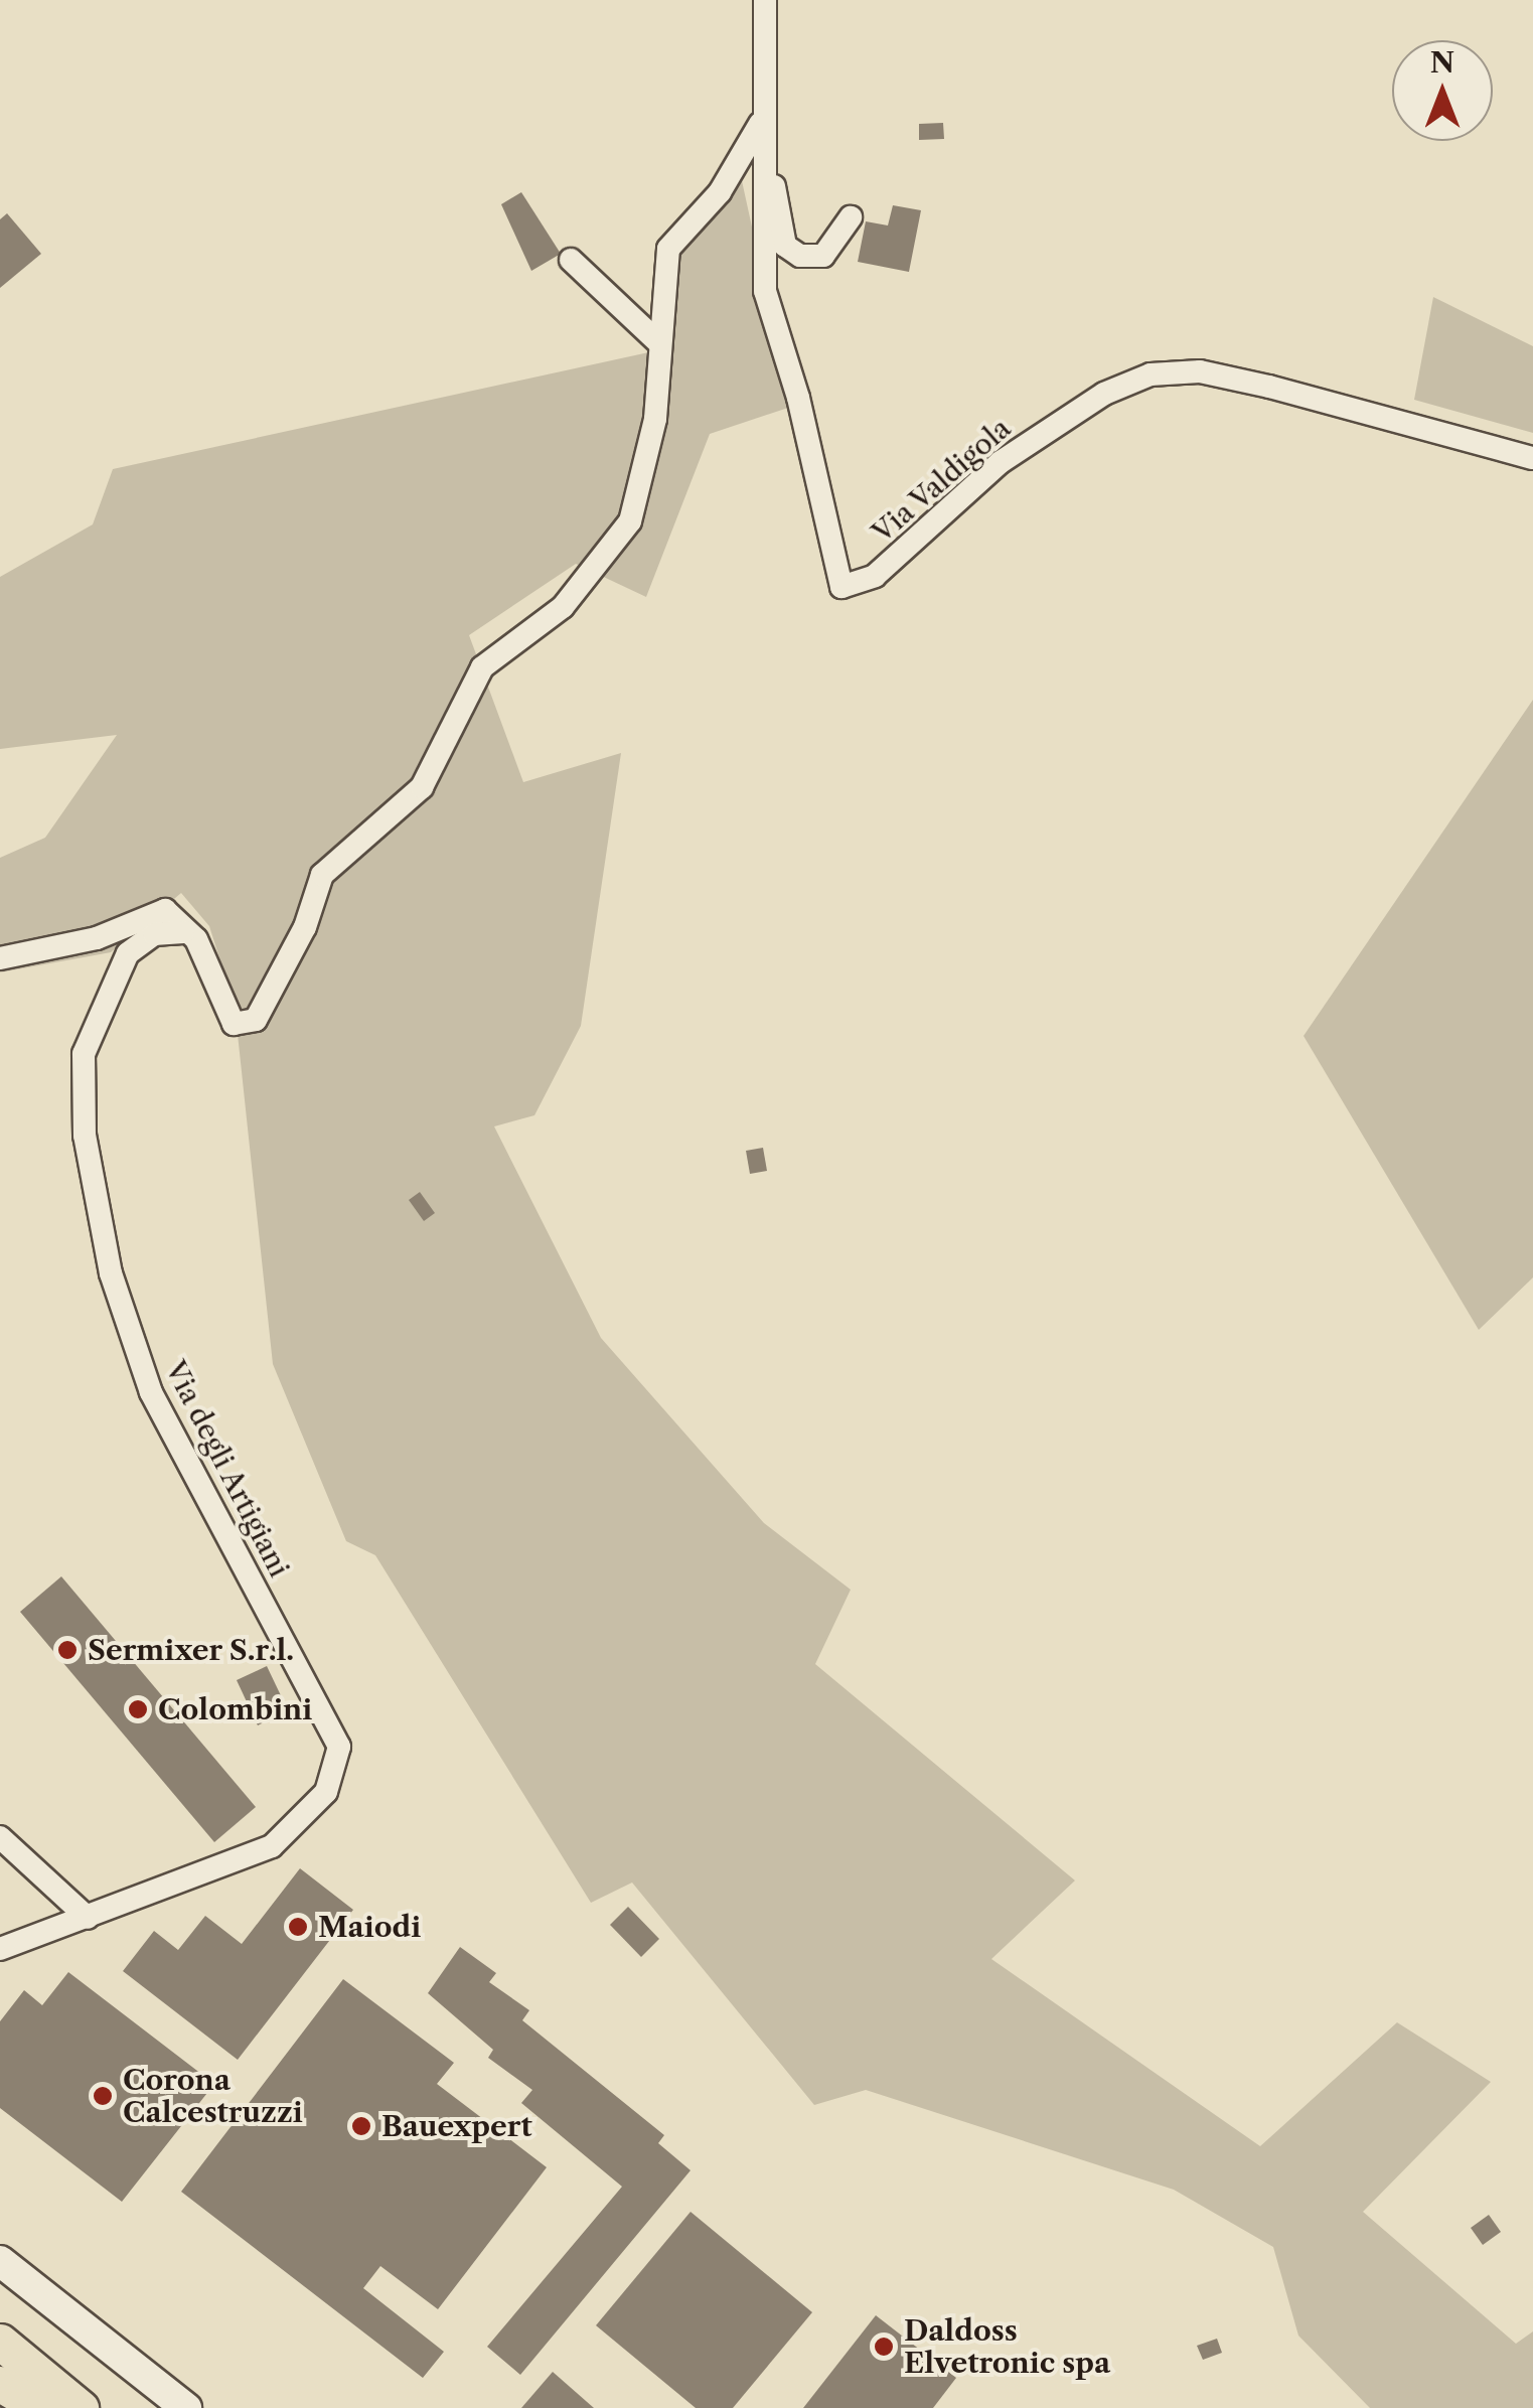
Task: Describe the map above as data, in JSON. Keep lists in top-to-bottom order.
{
  "streets": {
    "street": ["Via Valdigola", "Via degli Artigiani"]
  },
  "places": [
    "Sermixer S.r.l.",
    "Colombini",
    "Maiodi",
    "Corona Calcestruzzi",
    "Bauexpert",
    "Daldoss Elvetronic spa"
  ],
  "north": "top"
}
